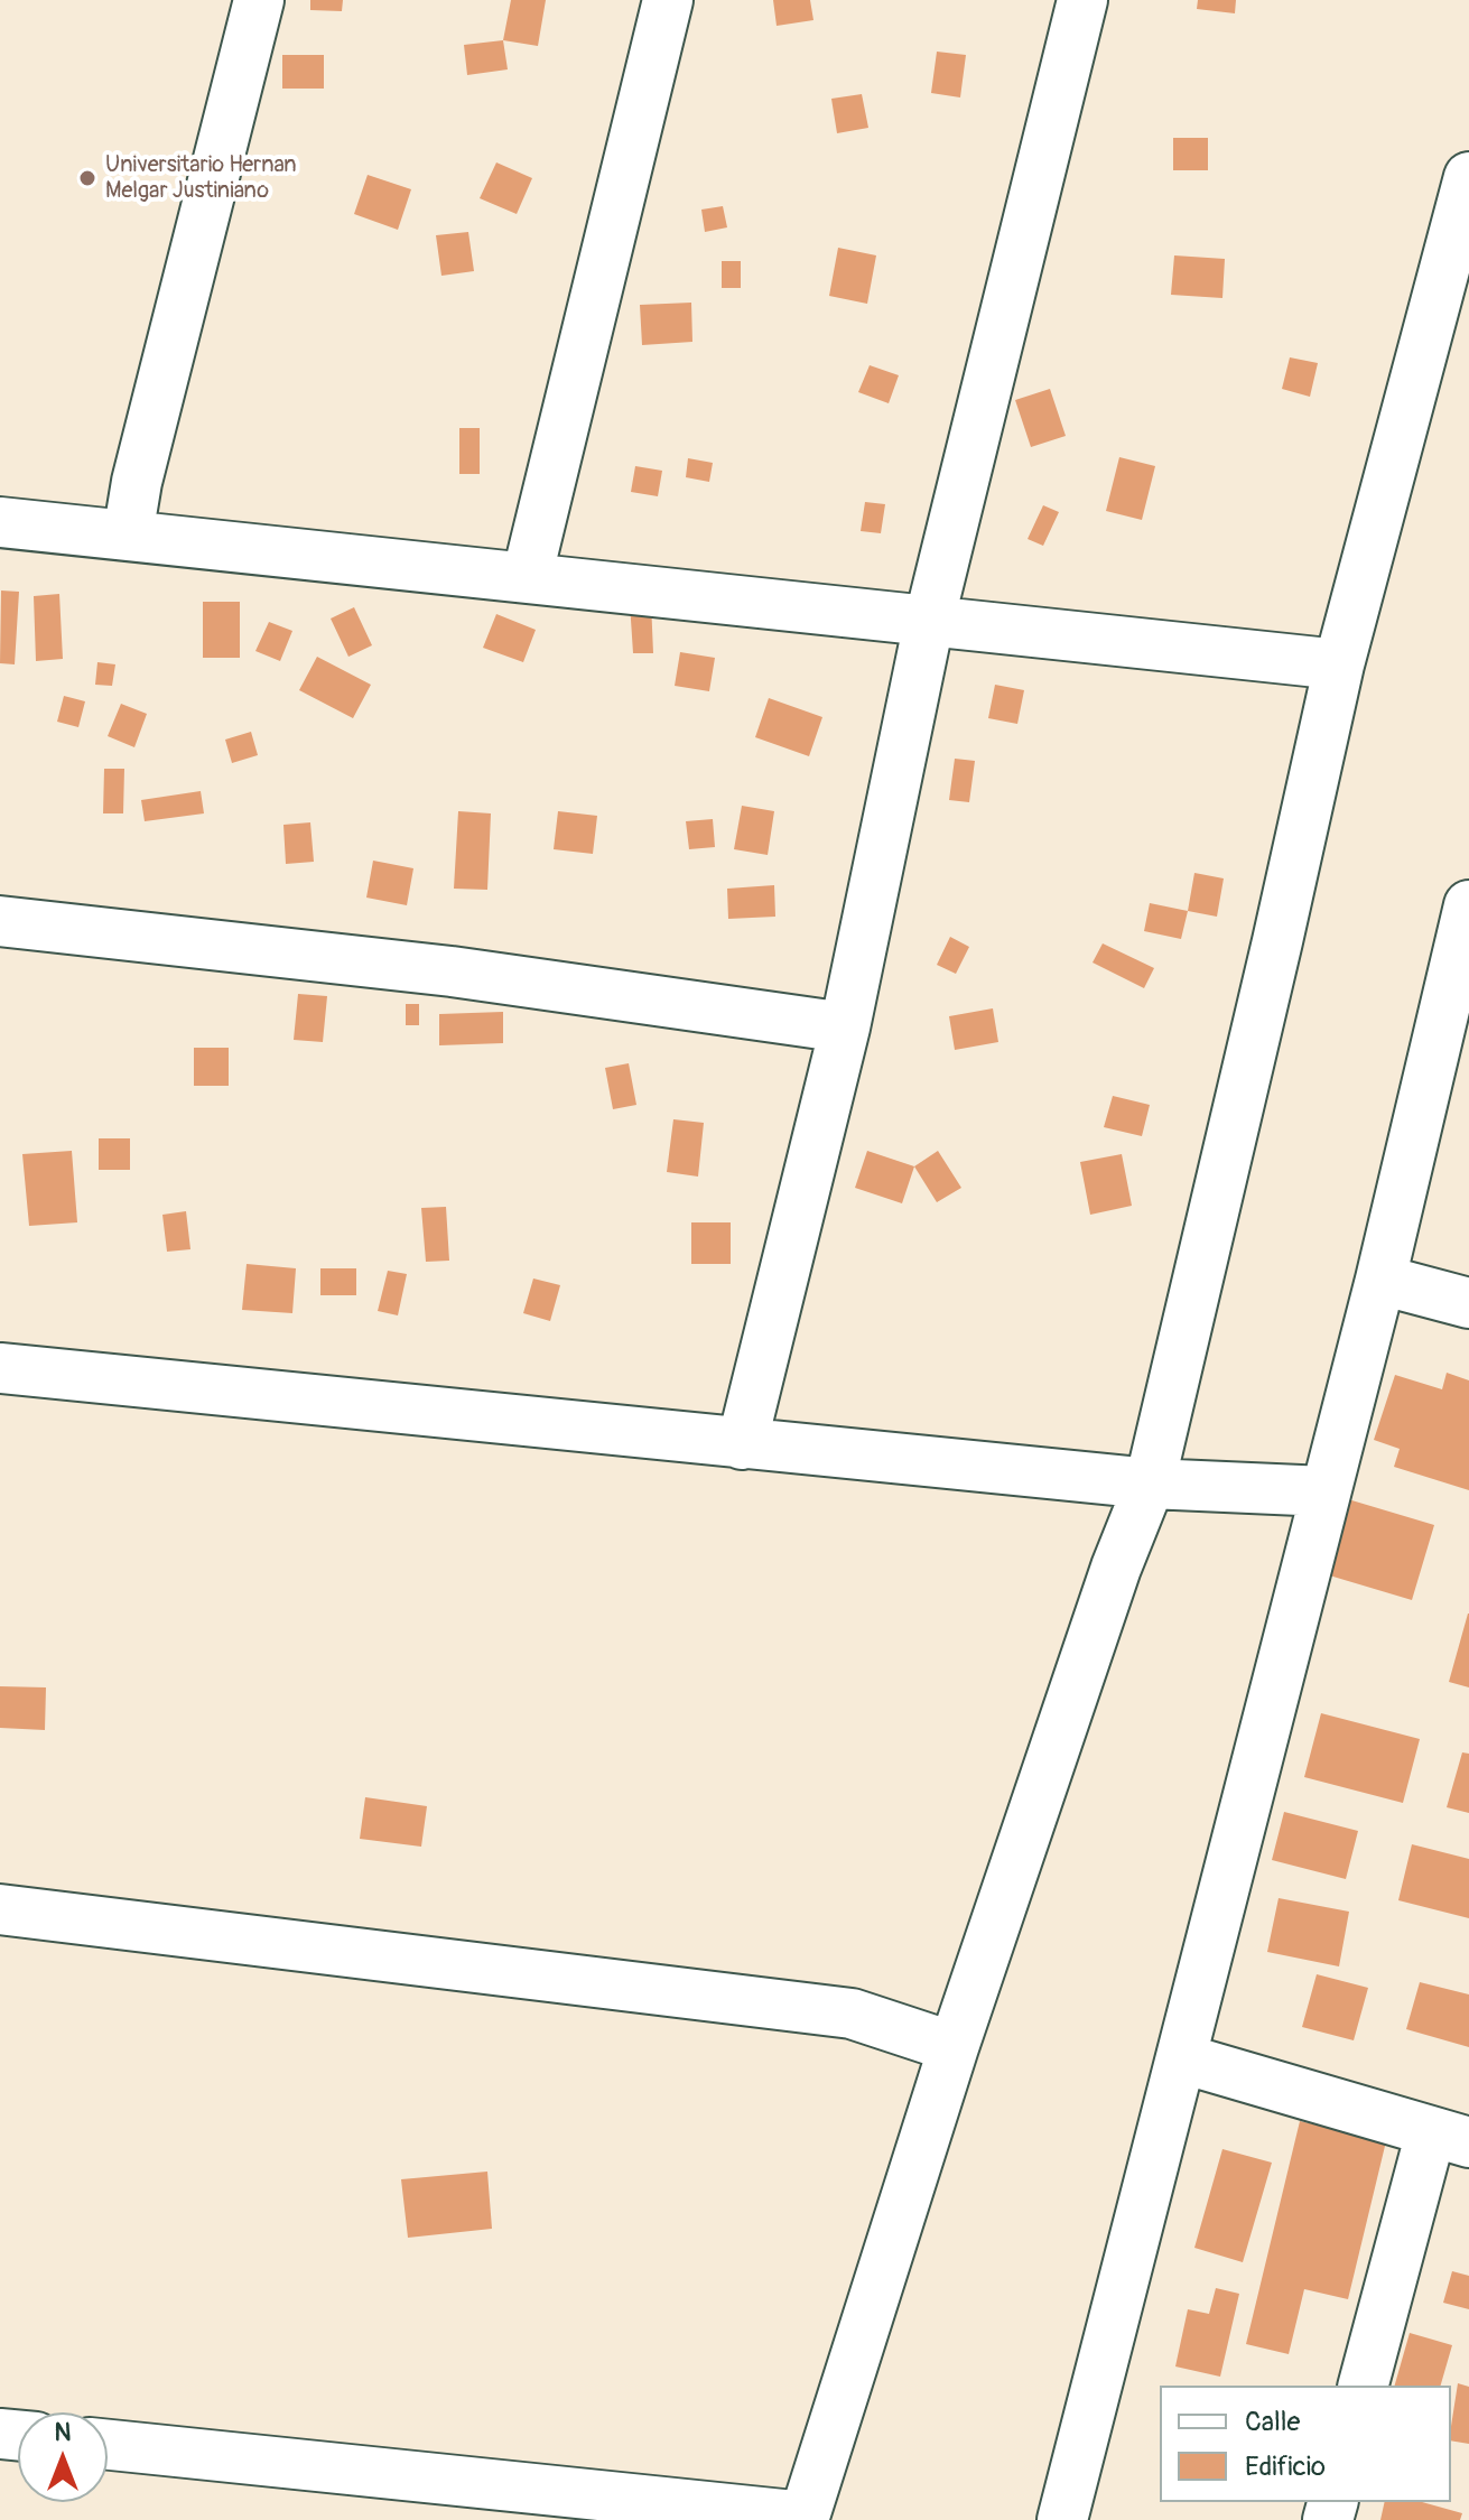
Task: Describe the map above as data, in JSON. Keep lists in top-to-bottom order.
{
  "places": ["Universitario Hernan Melgar Justiniano"],
  "legend": ["Calle", "Edificio"],
  "north": "top"
}
